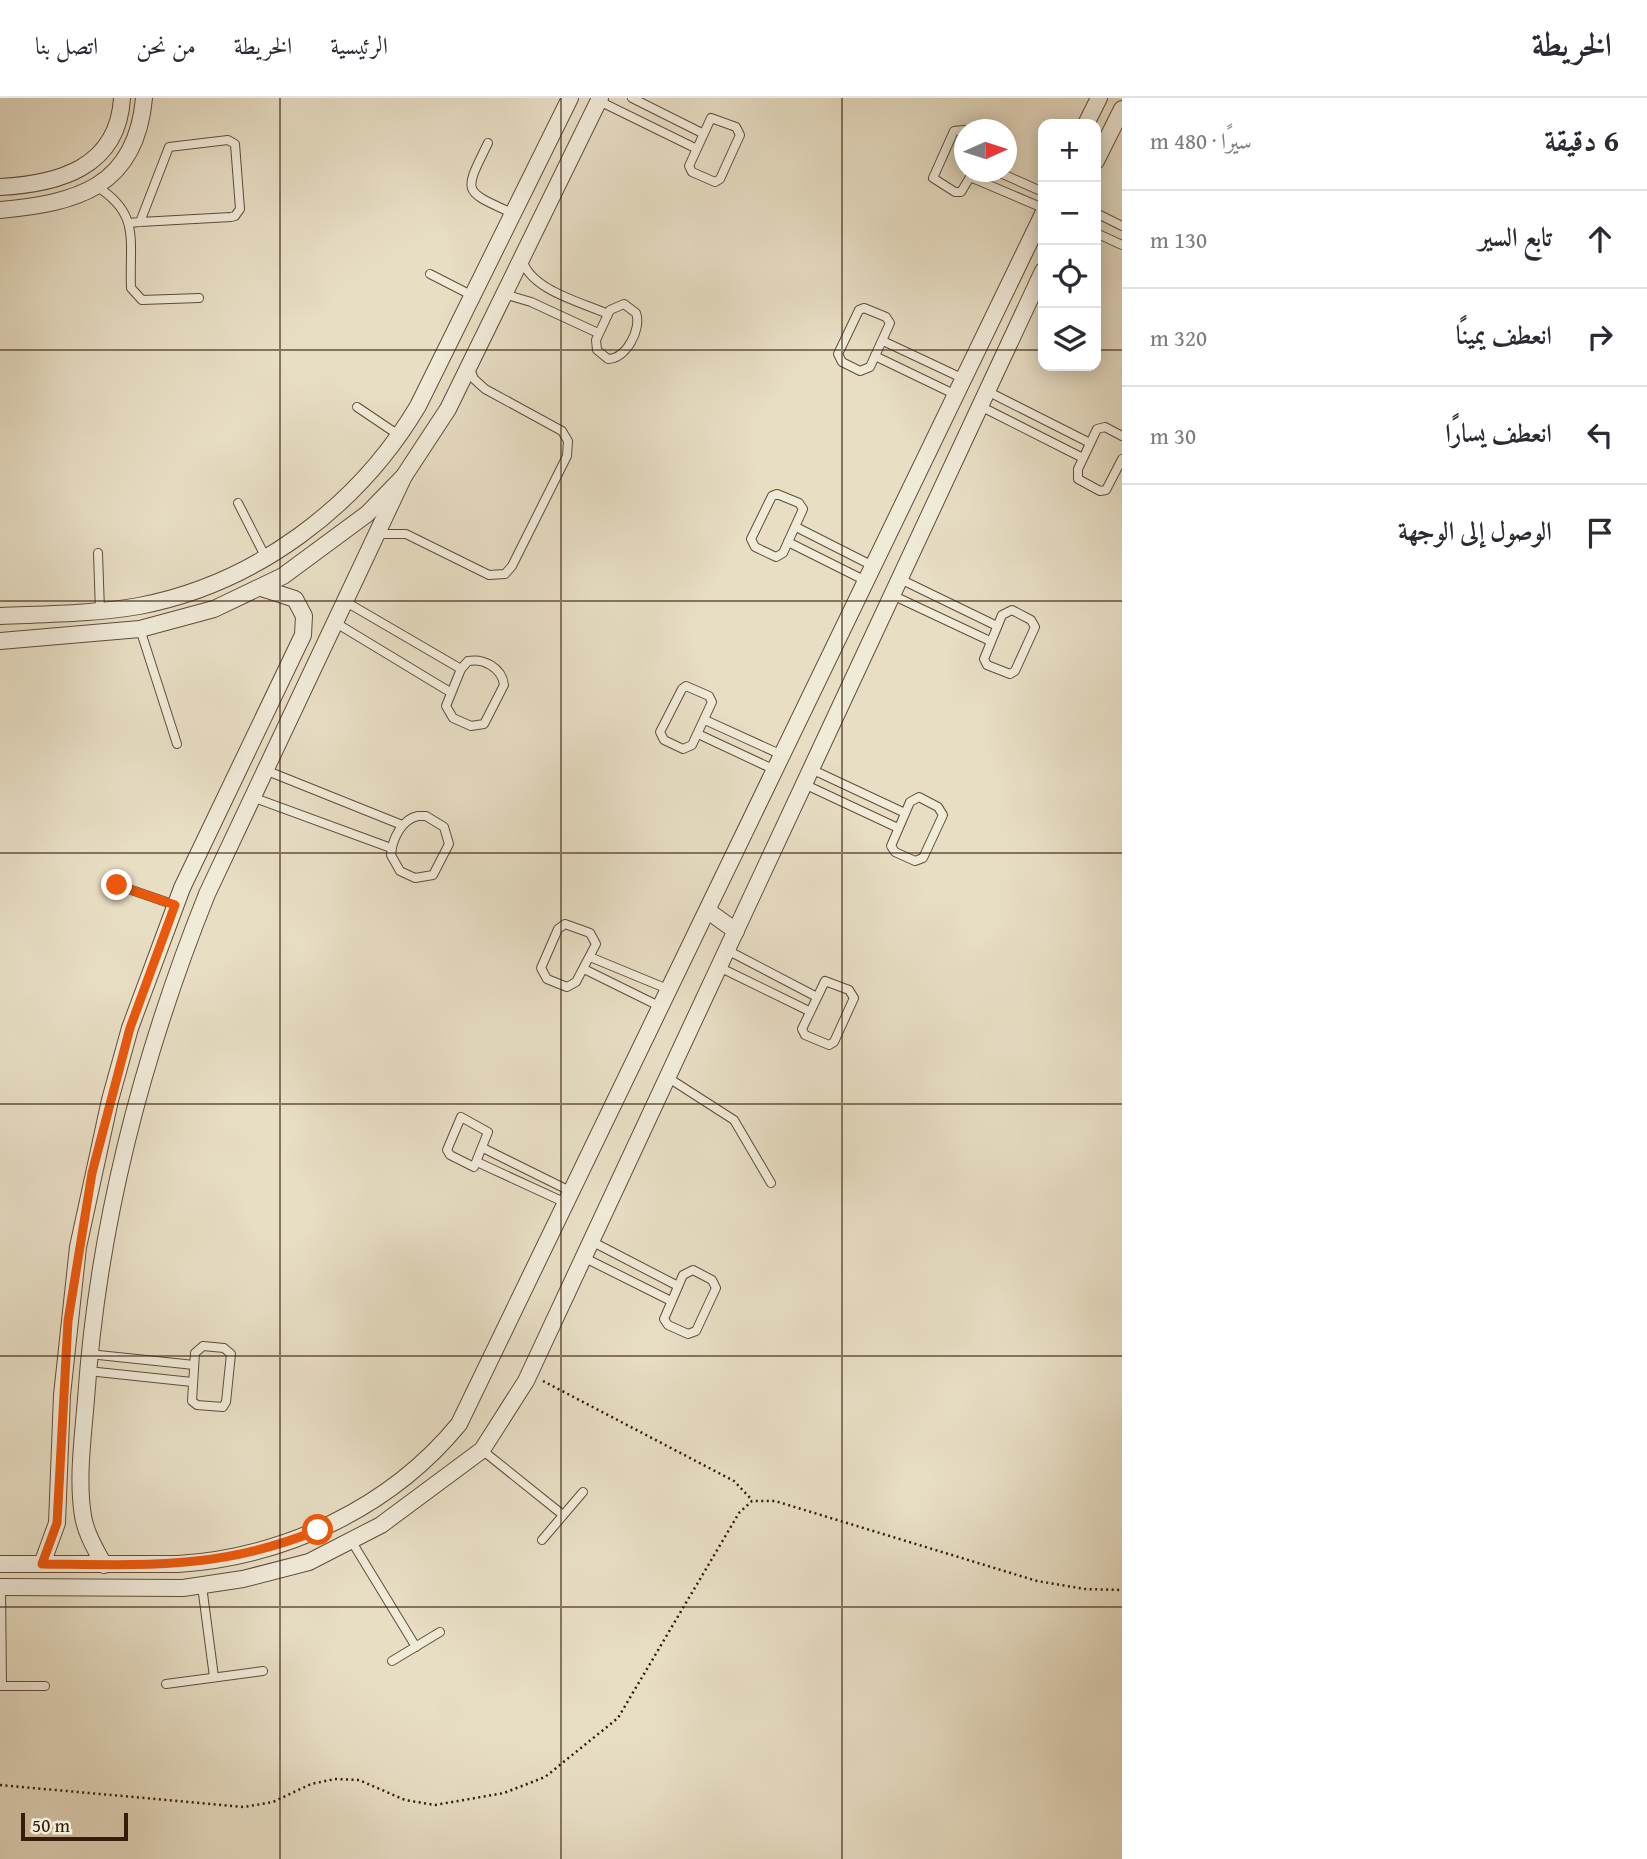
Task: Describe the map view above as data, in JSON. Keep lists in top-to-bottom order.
{
  "scale_bar": "50 m",
  "north": "right",
  "page": {
    "header": "الخريطة",
    "nav": [
      "الرئيسية",
      "الخريطة",
      "من نحن",
      "اتصل بنا"
    ],
    "heading": ["6 دقيقة", "سيرًا · 480 m"],
    "map_buttons": ["+", "−"],
    "list": [
      ["تابع السير", "130 m"],
      ["انعطف يمينًا", "320 m"],
      ["انعطف يسارًا", "30 m"],
      "الوصول إلى الوجهة"
    ],
    "scale": "50 m"
  }
}
